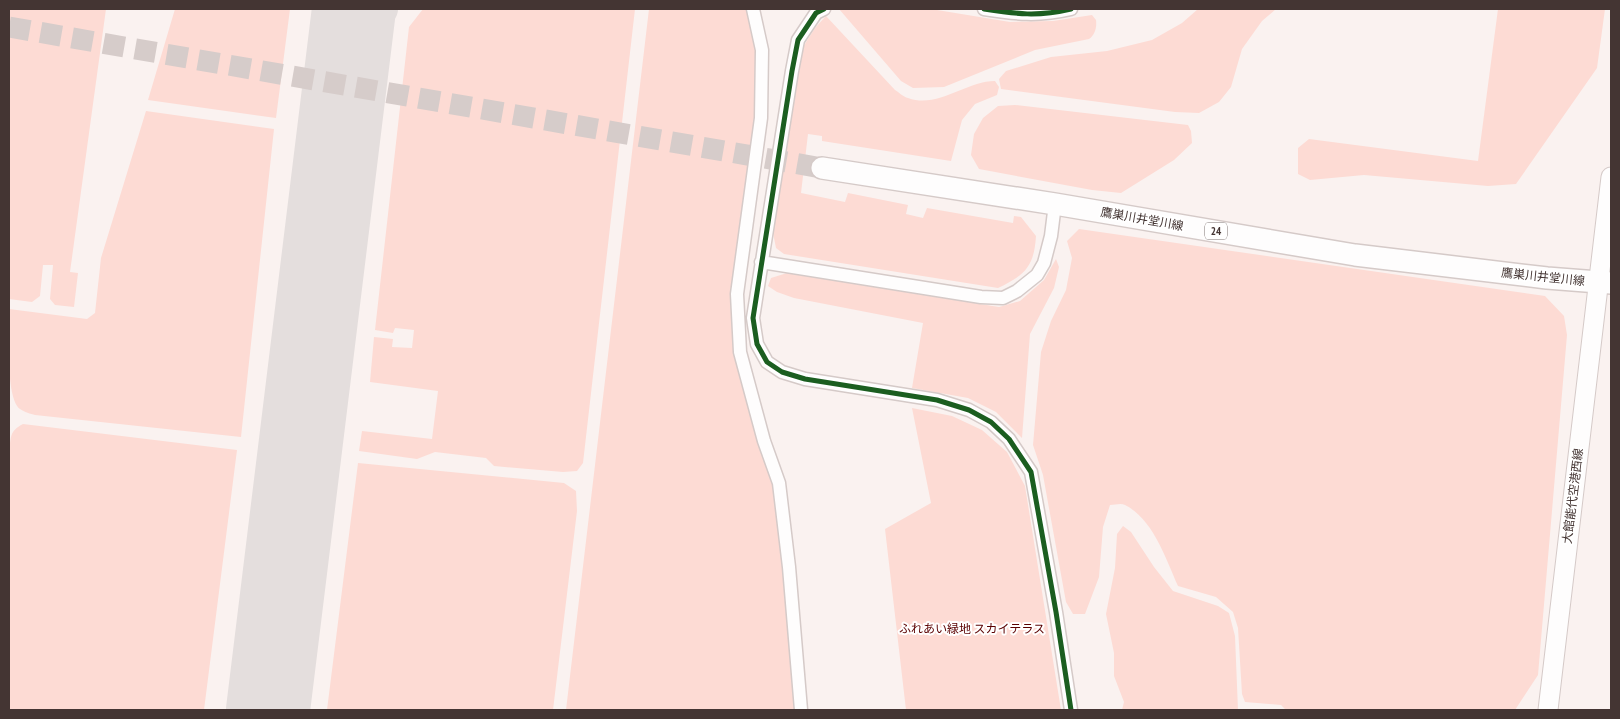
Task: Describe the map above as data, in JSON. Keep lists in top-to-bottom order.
{
  "streets": {
    "main road": ["鷹巣川井堂川線", "24", "大館能代空港西線"]
  },
  "crossings": [
    ["鷹巣川井堂川線", "大館能代空港西線"]
  ],
  "parks": ["ふれあい緑地 スカイテラス"]
}
